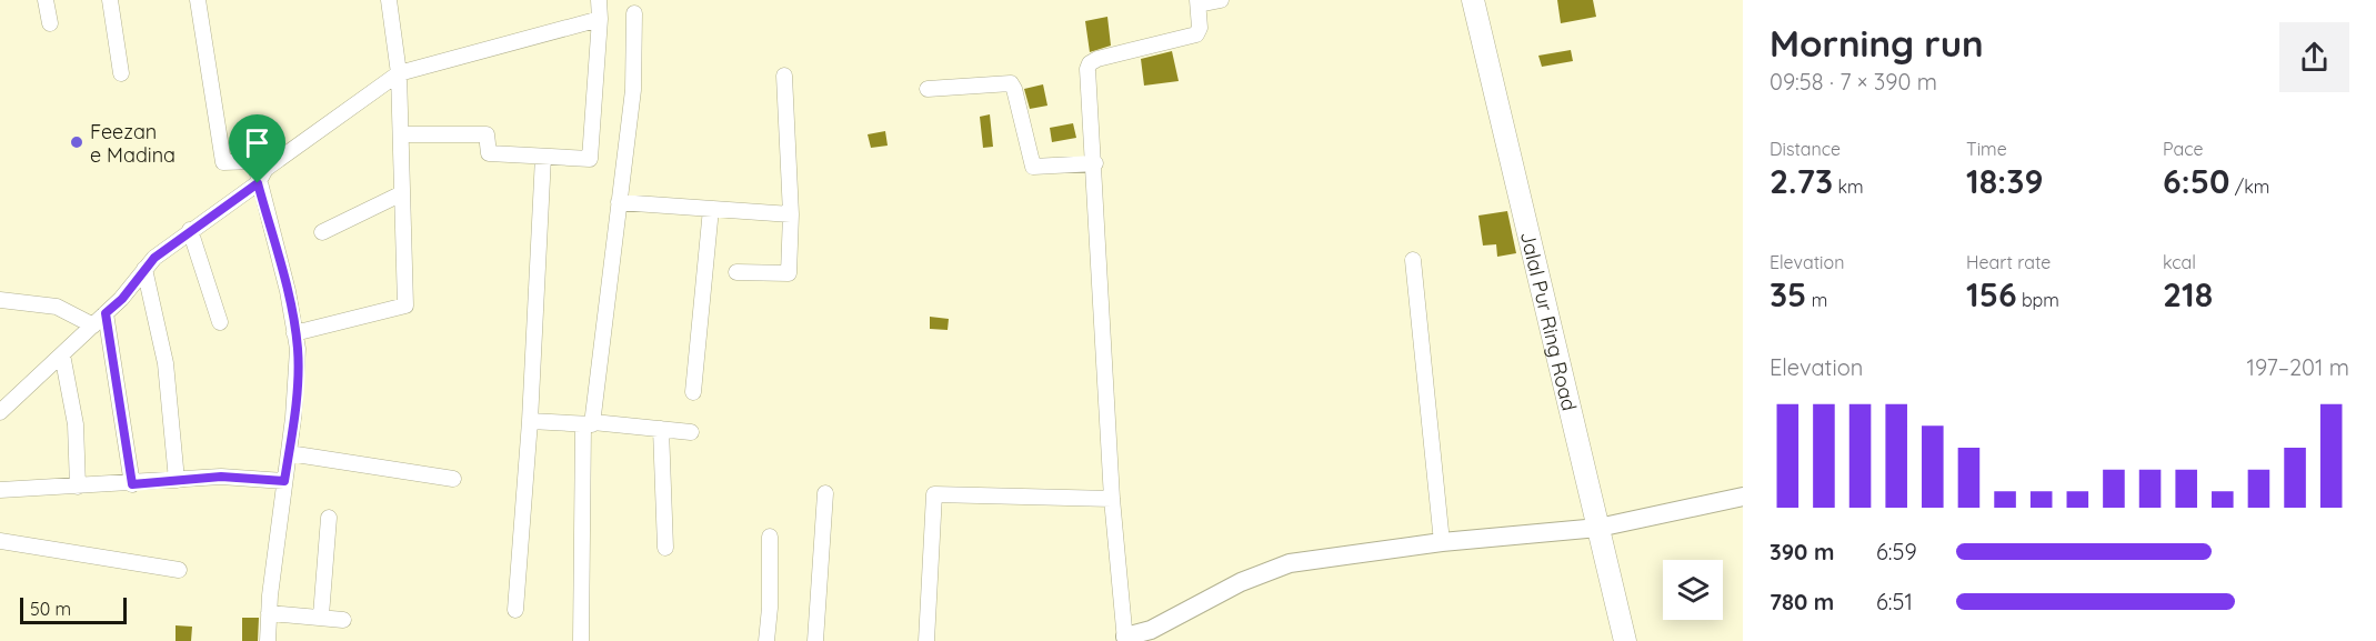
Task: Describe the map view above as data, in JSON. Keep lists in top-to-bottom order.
{
  "streets": {
    "main road": ["Jalal Pur Ring Road"]
  },
  "places": ["Feezan e Madina"],
  "scale_bar": "50 m",
  "page": {
    "heading": ["Morning run", "09:58 · 7 × 390 m"],
    "stats": [
      ["Distance", "2.73 km"],
      ["Time", "18:39"],
      ["Pace", "6:50 /km"],
      ["Elevation", "35 m"],
      ["Heart rate", "156 bpm"],
      ["kcal", "218"]
    ],
    "chart": ["Elevation", "197–201 m"],
    "list": [
      {
        "name": "390 m",
        "note": "6:59"
      },
      {
        "name": "780 m",
        "note": "6:51"
      }
    ],
    "scale": "50 m"
  }
}
